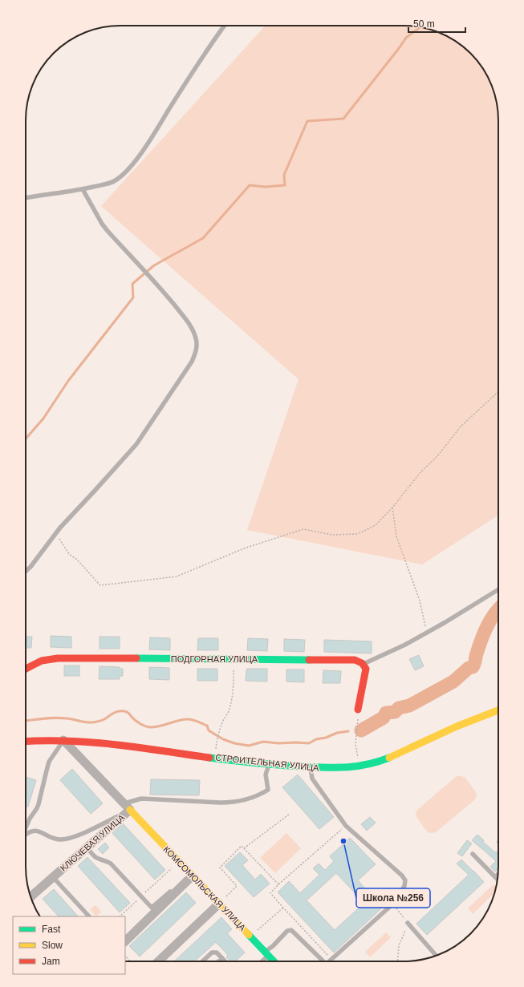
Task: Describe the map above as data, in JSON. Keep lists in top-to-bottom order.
{
  "streets": {
    "street": [
      "ПОДГОРНАЯ УЛИЦА",
      "СТРОИТЕЛЬНАЯ УЛИЦА",
      "КЛЮЧЕВАЯ УЛИЦА",
      "КОМСОМОЛЬСКАЯ УЛИЦА"
    ]
  },
  "crossings": [
    ["СТРОИТЕЛЬНАЯ УЛИЦА", "КЛЮЧЕВАЯ УЛИЦА"],
    ["КЛЮЧЕВАЯ УЛИЦА", "КОМСОМОЛЬСКАЯ УЛИЦА"]
  ],
  "places": ["Школа №256"],
  "legend": ["Fast", "Slow", "Jam"],
  "scale_bar": "50 m"
}
